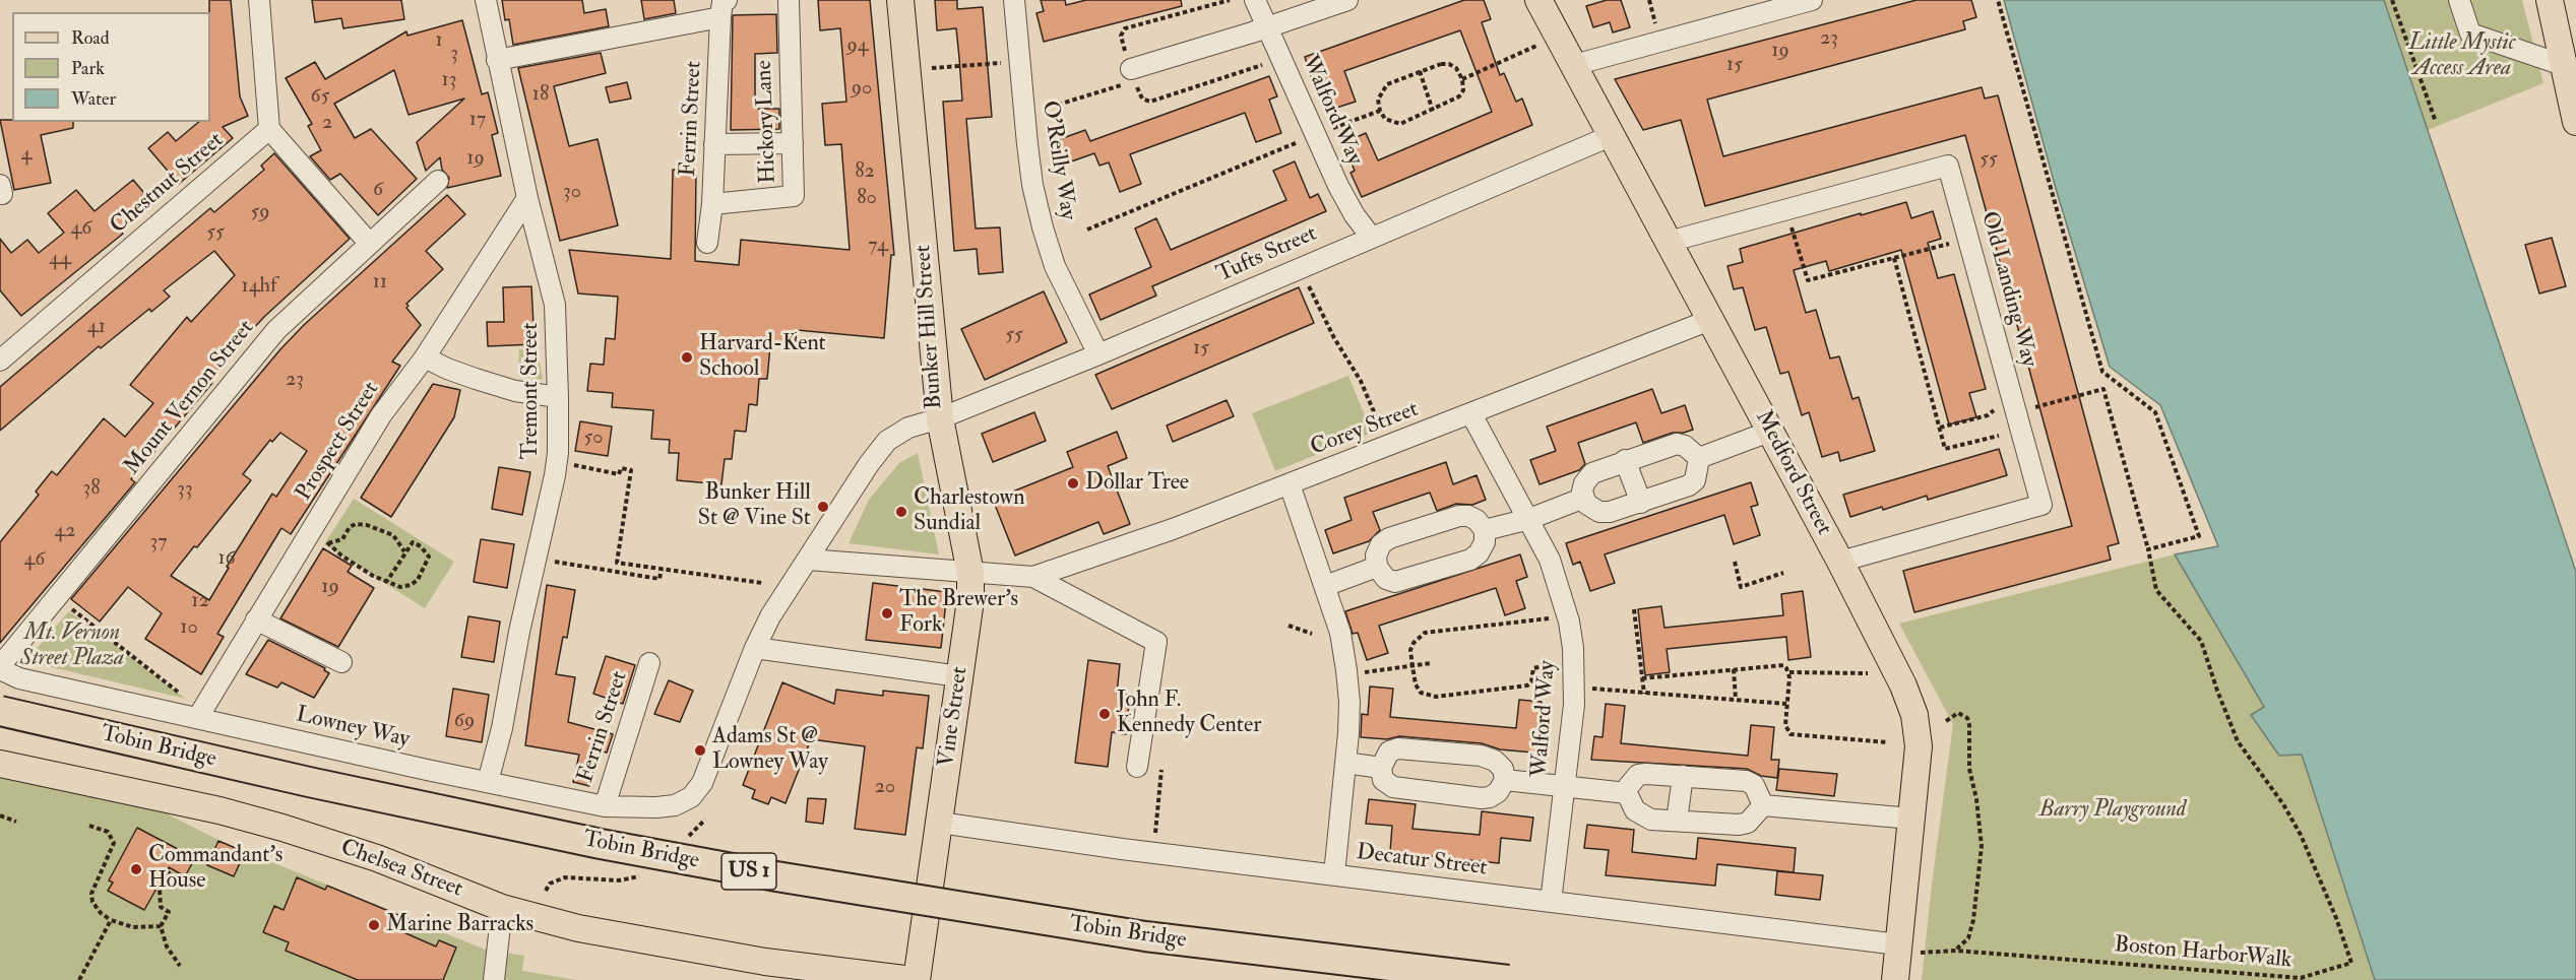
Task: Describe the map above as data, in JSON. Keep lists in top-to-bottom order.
{
  "streets": {
    "highway": ["Tobin Bridge", "US 1"],
    "main road": [
      "Bunker Hill Street",
      "Medford Street",
      "Vine Street",
      "Chelsea Street"
    ],
    "street": [
      "Walford Way",
      "Ferrin Street",
      "Hickory Lane",
      "O'Reilly Way",
      "Chestnut Street",
      "Tufts Street",
      "Old Landing Way",
      "Tremont Street",
      "Mount Vernon Street",
      "Corey Street",
      "Prospect Street",
      "Lowney Way",
      "Decatur Street"
    ],
    "path": ["Boston HarborWalk"]
  },
  "crossings": [
    ["Walford Way", "Tufts Street"],
    ["Walford Way", "Corey Street"],
    ["Walford Way", "Decatur Street"],
    ["Ferrin Street", "Hickory Lane"],
    ["Ferrin Street", "Lowney Way"],
    ["O'Reilly Way", "Tufts Street"],
    ["Tufts Street", "Bunker Hill Street"],
    ["Tufts Street", "Medford Street"],
    ["Tufts Street", "Vine Street"],
    ["Old Landing Way", "Medford Street"],
    ["Bunker Hill Street", "Vine Street"],
    ["Bunker Hill Street", "Lowney Way"],
    ["Tremont Street", "Prospect Street"],
    ["Tremont Street", "Lowney Way"],
    ["Mount Vernon Street", "Lowney Way"],
    ["Corey Street", "Medford Street"],
    ["Prospect Street", "Lowney Way"],
    ["Medford Street", "Decatur Street"],
    ["Medford Street", "Boston HarborWalk"],
    ["Vine Street", "Decatur Street"],
    ["Vine Street", "Chelsea Street"],
    ["Decatur Street", "Boston HarborWalk"]
  ],
  "parks": ["Little Mystic Access Area", "Mt. Vernon Street Plaza", "Barry Playground"],
  "places": [
    "Harvard-Kent School",
    "Dollar Tree",
    "Bunker Hill St @ Vine St",
    "Charlestown Sundial",
    "The Brewer's Fork",
    "John F. Kennedy Center",
    "Adams St @ Lowney Way",
    "Commandant's House",
    "Marine Barracks"
  ],
  "house_numbers": [
    "23",
    "1",
    "94",
    "19",
    "3",
    "15",
    "13",
    "90",
    "18",
    "65",
    "17",
    "2",
    "4",
    "19",
    "55",
    "82",
    "6",
    "30",
    "80",
    "59",
    "46",
    "55",
    "74",
    "44",
    "11",
    "14hf",
    "41",
    "55",
    "15",
    "23",
    "50",
    "38",
    "33",
    "42",
    "37",
    "16",
    "46",
    "19",
    "12",
    "10",
    "69",
    "20"
  ],
  "legend": ["Road", "Park", "Water"]
}
